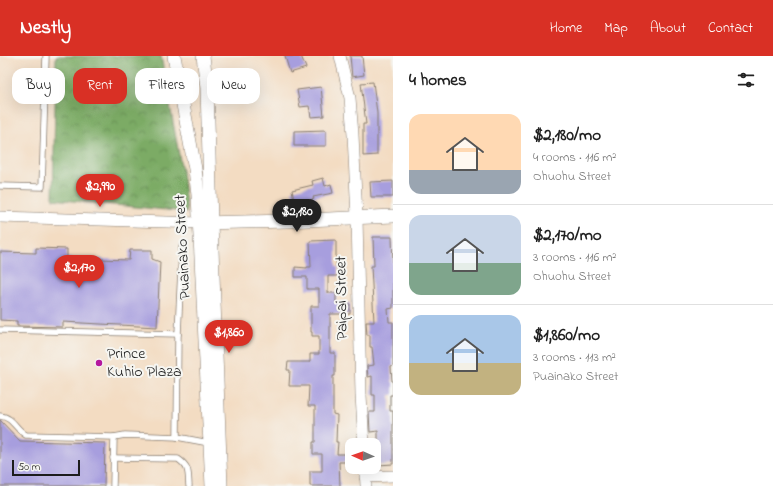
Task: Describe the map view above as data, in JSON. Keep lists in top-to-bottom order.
{
  "streets": {
    "street": ["Puainako Street", "Paipai Street"]
  },
  "places": ["Prince Kuhio Plaza"],
  "scale_bar": "50 m",
  "north": "left",
  "page": {
    "header": "Nestly",
    "nav": [
      "Home",
      "Map",
      "About",
      "Contact"
    ],
    "heading": "4 homes",
    "chip": [
      "Buy",
      "Rent",
      "Filters",
      "New"
    ],
    "list": [
      {
        "name": "$2,180/mo",
        "note": "4 rooms · 116 m² · Ohuohu Street"
      },
      {
        "name": "$2,170/mo",
        "note": "3 rooms · 116 m² · Ohuohu Street"
      },
      {
        "name": "$1,860/mo",
        "note": "3 rooms · 113 m² · Puainako Street"
      }
    ],
    "price": [
      "$2,990",
      "$2,180",
      "$2,170",
      "$1,860"
    ],
    "scale": "50 m"
  }
}
